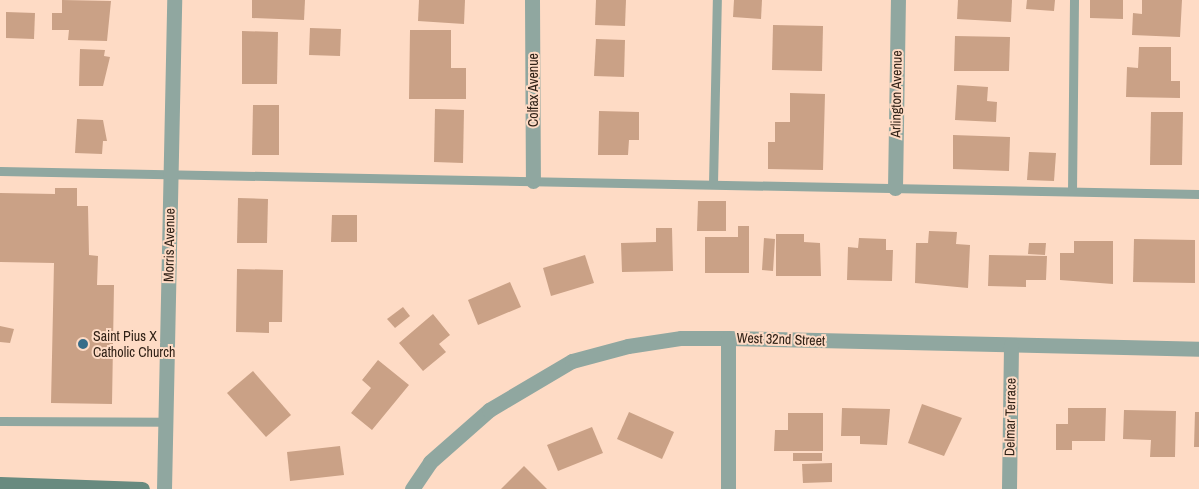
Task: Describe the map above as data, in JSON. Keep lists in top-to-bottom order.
{
  "streets": {
    "street": [
      "Colfax Avenue",
      "Arlington Avenue",
      "Morris Avenue",
      "West 32nd Street",
      "Delmar Terrace"
    ]
  },
  "crossings": [
    ["West 32nd Street", "Delmar Terrace"]
  ],
  "places": ["Saint Pius X Catholic Church"]
}
